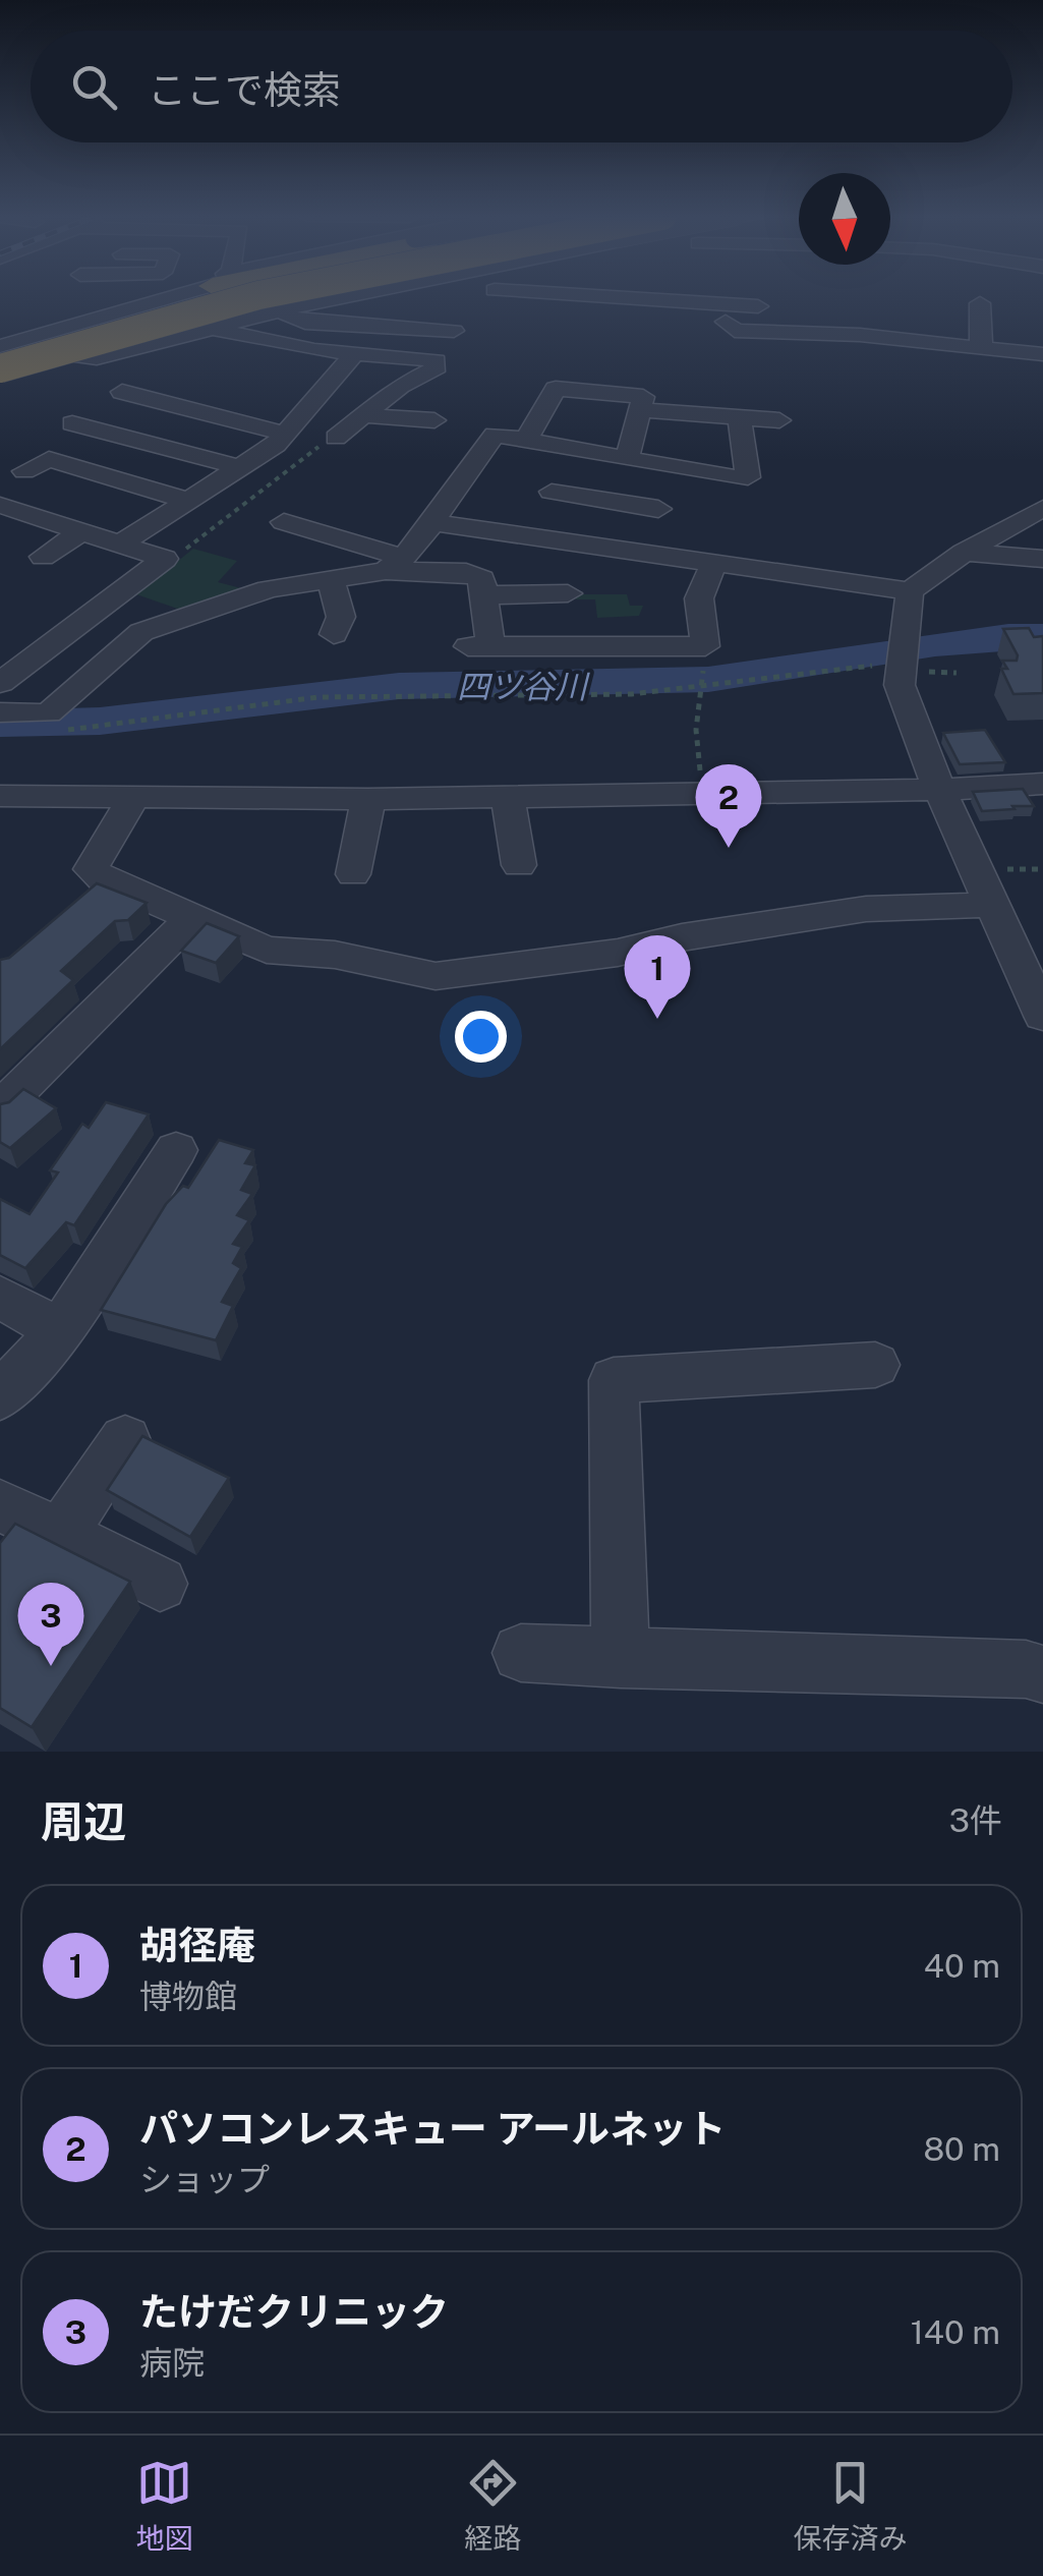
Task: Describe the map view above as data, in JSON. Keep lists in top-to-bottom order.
{
  "water": ["四ツ谷川"],
  "north": "bottom",
  "page": {
    "search": "ここで検索",
    "pins": ["2", "1", "3"],
    "heading": ["周辺", "3件"],
    "list": [
      {
        "mark": "1",
        "name": "胡径庵",
        "note": "博物館",
        "value": "40 m"
      },
      {
        "mark": "2",
        "name": "パソコンレスキュー アールネット",
        "note": "ショップ",
        "value": "80 m"
      },
      {
        "mark": "3",
        "name": "たけだクリニック",
        "note": "病院",
        "value": "140 m"
      }
    ],
    "nav": ["地図", "経路", "保存済み"]
  }
}
